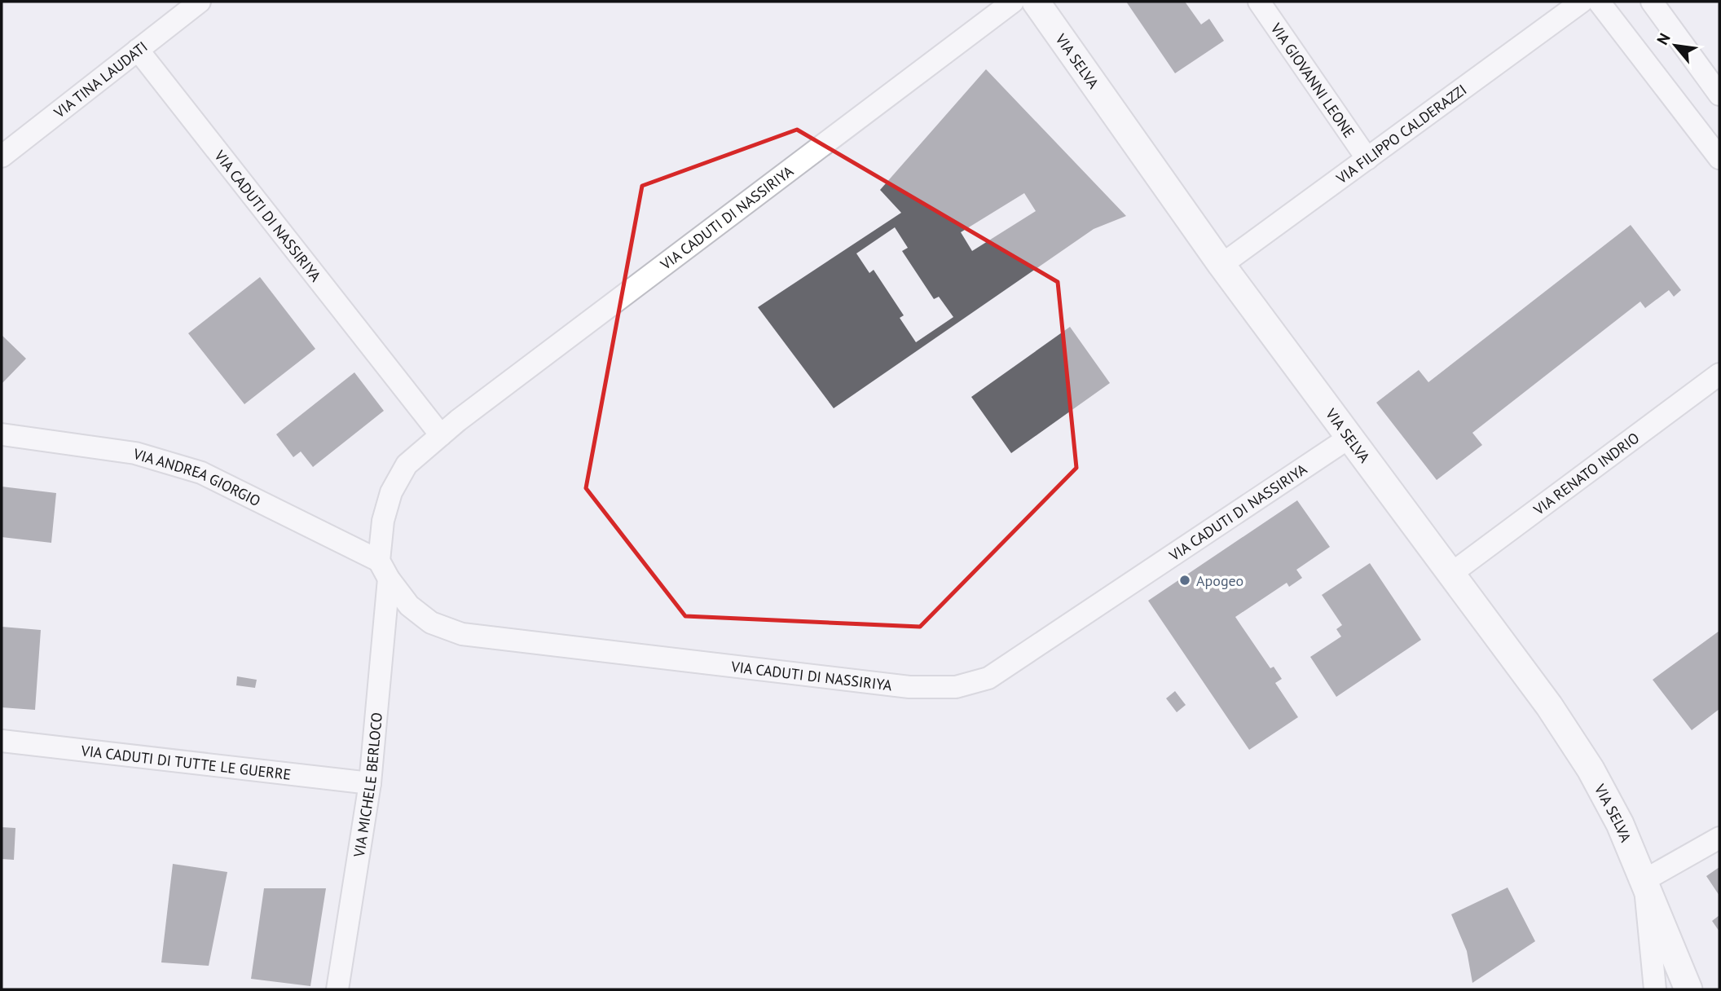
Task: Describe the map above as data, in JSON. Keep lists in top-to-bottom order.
{
  "streets": {
    "street": [
      "VIA SELVA",
      "VIA TINA LAUDATI",
      "VIA GIOVANNI LEONE",
      "VIA FILIPPO CALDERAZZI",
      "VIA CADUTI DI NASSIRIYA",
      "VIA RENATO INDRIO",
      "VIA ANDREA GIORGIO",
      "VIA CADUTI DI TUTTE LE GUERRE",
      "VIA MICHELE BERLOCO"
    ]
  },
  "crossings": [
    ["VIA SELVA", "VIA FILIPPO CALDERAZZI"],
    ["VIA SELVA", "VIA CADUTI DI NASSIRIYA"],
    ["VIA SELVA", "VIA RENATO INDRIO"],
    ["VIA TINA LAUDATI", "VIA CADUTI DI NASSIRIYA"],
    ["VIA GIOVANNI LEONE", "VIA FILIPPO CALDERAZZI"],
    ["VIA CADUTI DI NASSIRIYA", "VIA ANDREA GIORGIO"],
    ["VIA CADUTI DI NASSIRIYA", "VIA MICHELE BERLOCO"],
    ["VIA ANDREA GIORGIO", "VIA MICHELE BERLOCO"],
    ["VIA CADUTI DI TUTTE LE GUERRE", "VIA MICHELE BERLOCO"]
  ],
  "places": ["Apogeo"],
  "north": "top left"
}
